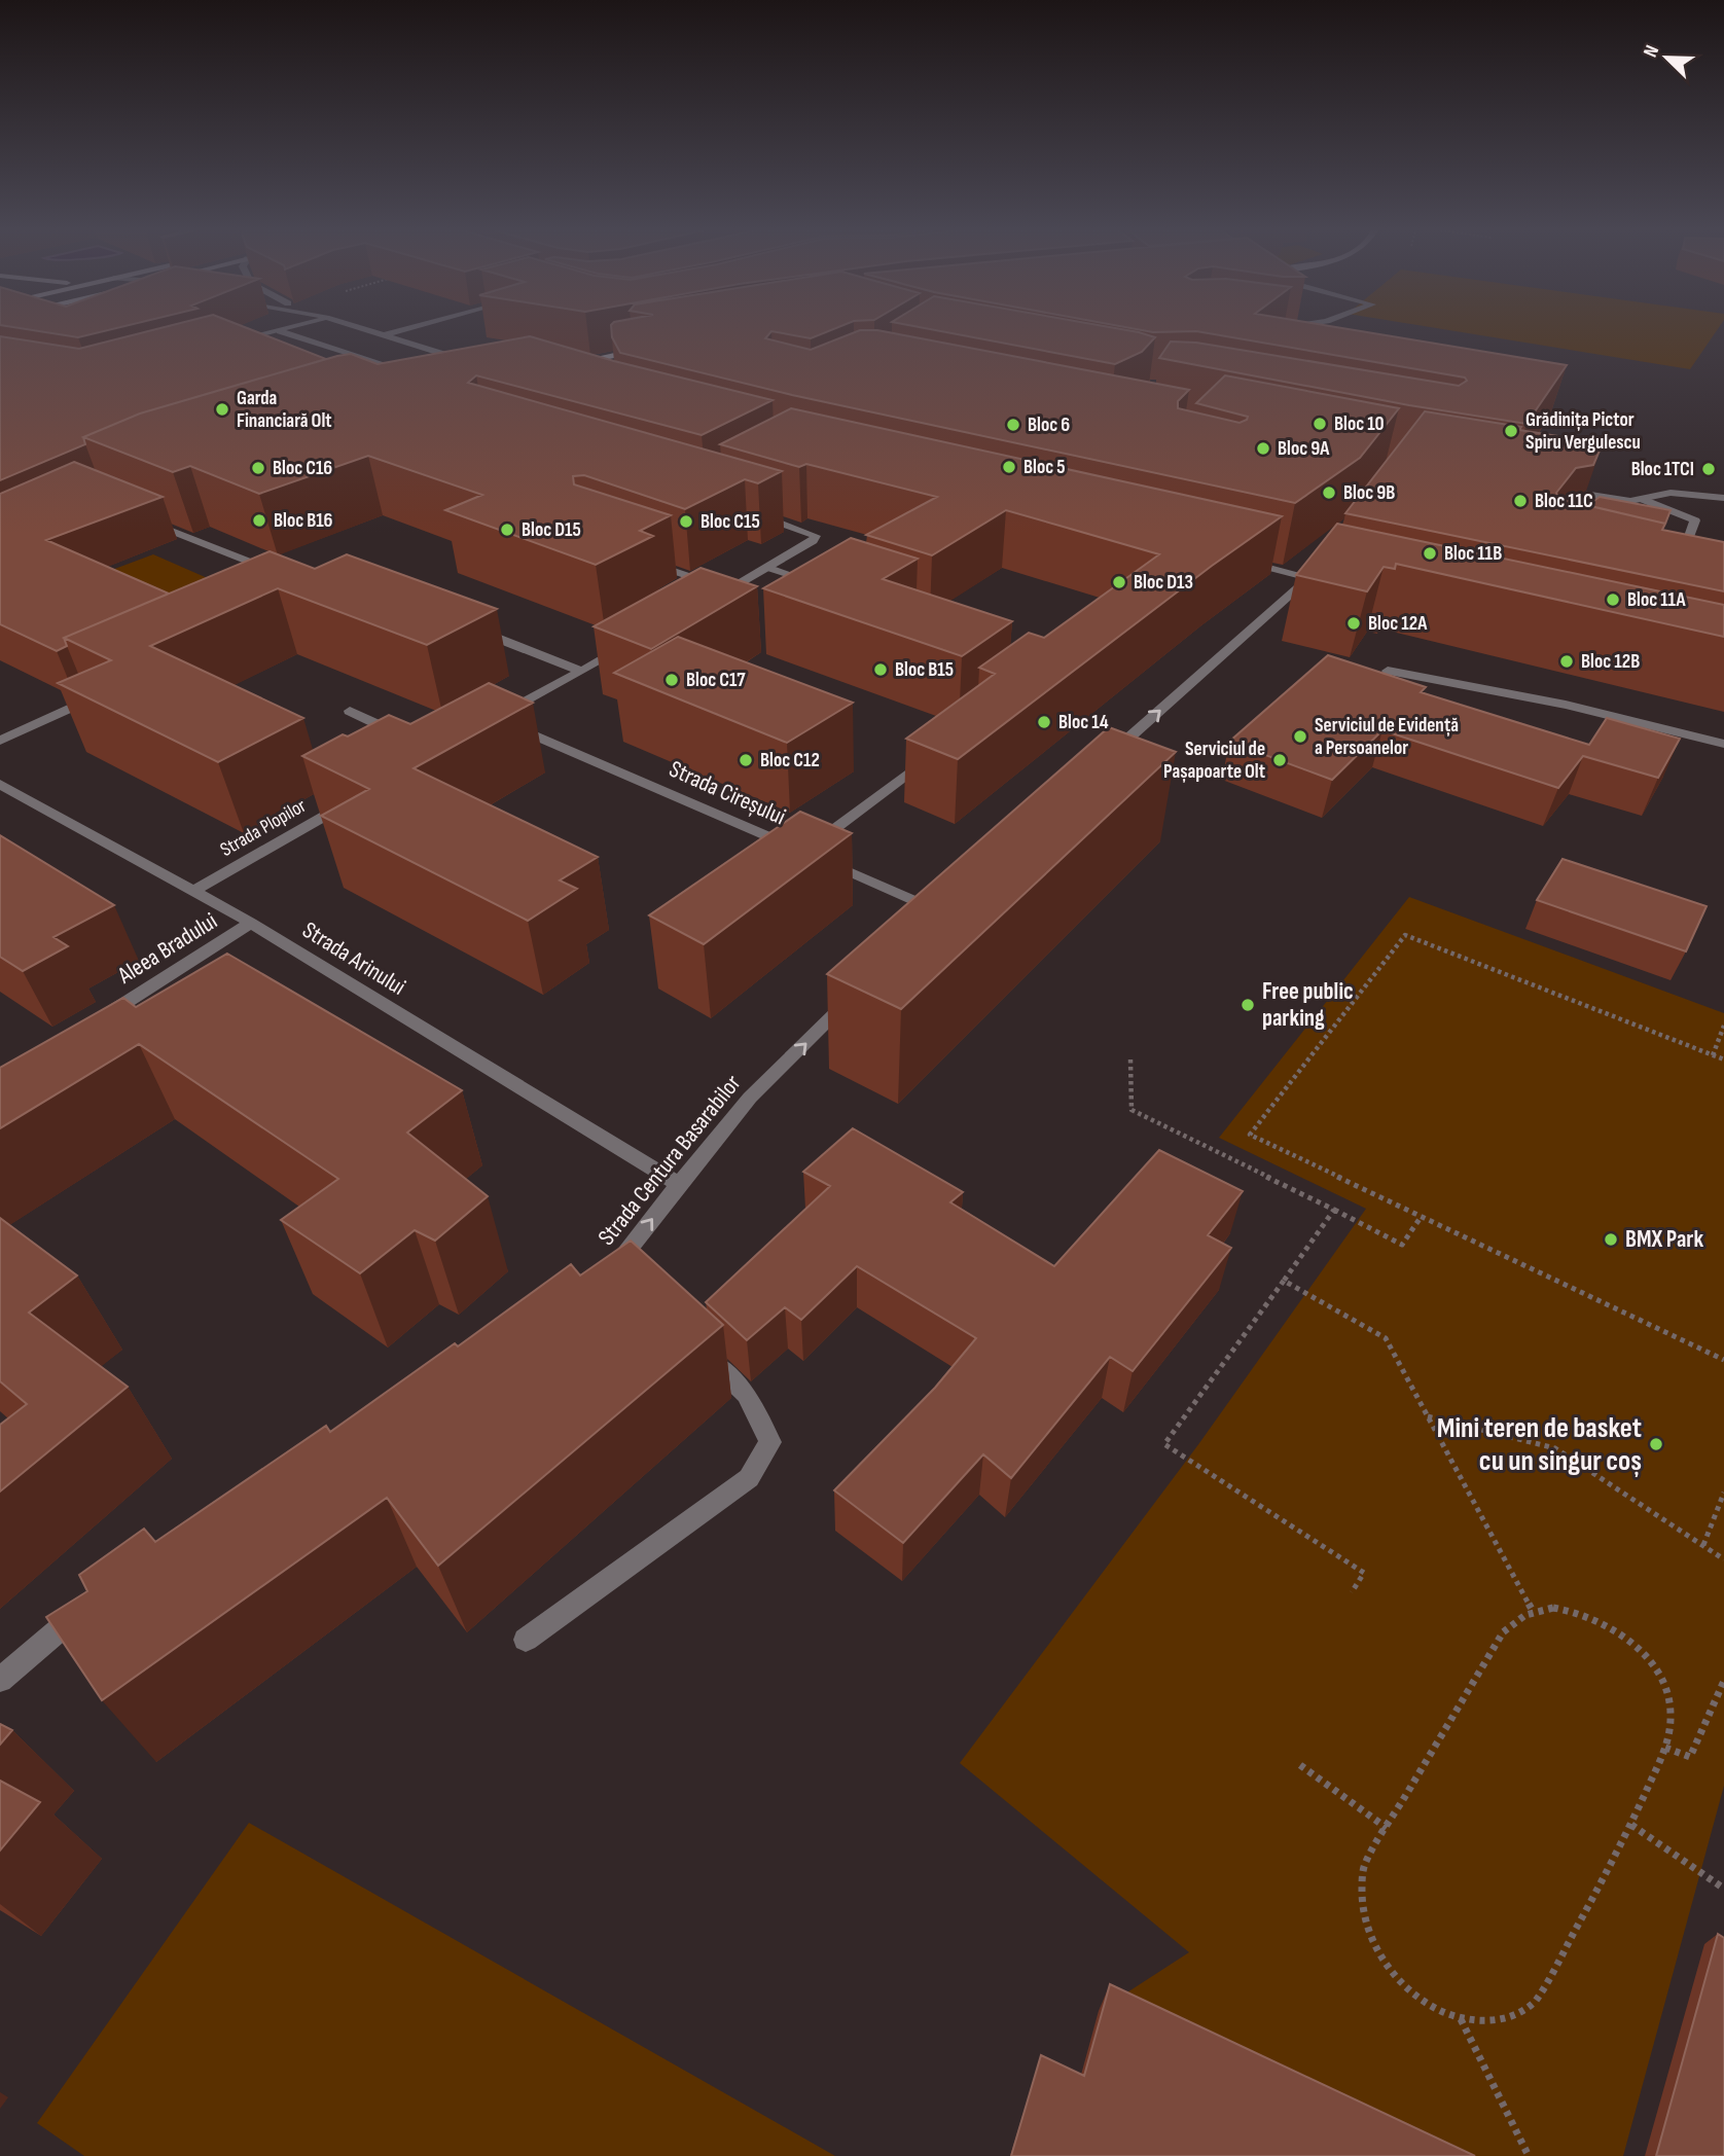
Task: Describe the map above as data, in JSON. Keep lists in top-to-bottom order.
{
  "streets": {
    "street": [
      "Strada Cireșului",
      "Strada Plopilor",
      "Aleea Bradului",
      "Strada Arinului",
      "Strada Centura Basarabilor"
    ]
  },
  "crossings": [
    ["Strada Plopilor", "Strada Arinului"],
    ["Aleea Bradului", "Strada Arinului"],
    ["Strada Arinului", "Strada Centura Basarabilor"]
  ],
  "one_way": ["Strada Centura Basarabilor"],
  "places": [
    "Garda Financiară Olt",
    "Bloc 10",
    "Bloc 6",
    "Grădinița Pictor Spiru Vergulescu",
    "Bloc 9A",
    "Bloc 5",
    "Bloc C16",
    "Bloc 1TCI",
    "Bloc 9B",
    "Bloc 11C",
    "Bloc B16",
    "Bloc C15",
    "Bloc D15",
    "Bloc 11B",
    "Bloc D13",
    "Bloc 11A",
    "Bloc 12A",
    "Bloc 12B",
    "Bloc B15",
    "Bloc C17",
    "Bloc 14",
    "Serviciul de Evidență a Persoanelor",
    "Bloc C12",
    "Serviciul de Pașapoarte Olt",
    "Free public parking",
    "BMX Park",
    "Mini teren de basket cu un singur coș"
  ],
  "north": "top left"
}
